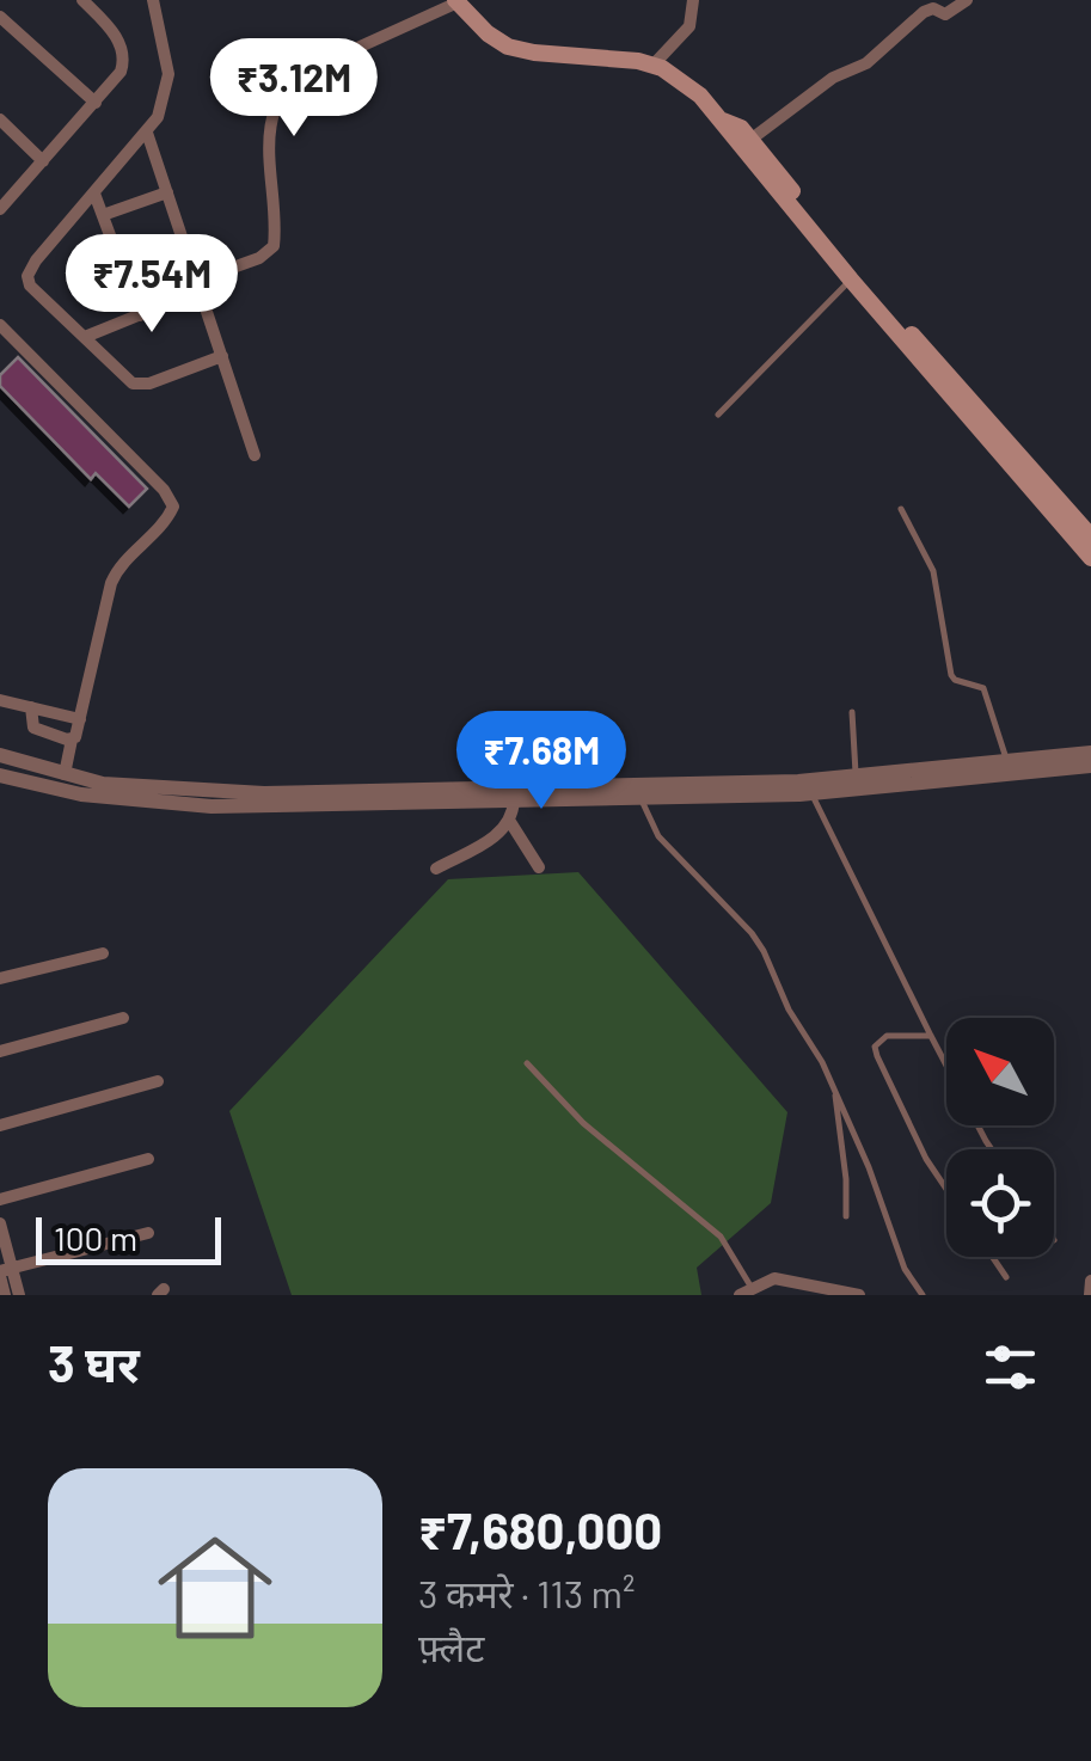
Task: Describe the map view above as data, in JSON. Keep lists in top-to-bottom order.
{
  "scale_bar": "100 m",
  "north": "top left",
  "page": {
    "price": ["₹3.12M", "₹7.54M", "₹7.68M"],
    "scale": "100 m",
    "heading": "3 घर",
    "list": [
      {
        "name": "₹7,680,000",
        "note": "3 कमरे · 113 m² · फ़्लैट"
      }
    ]
  }
}
